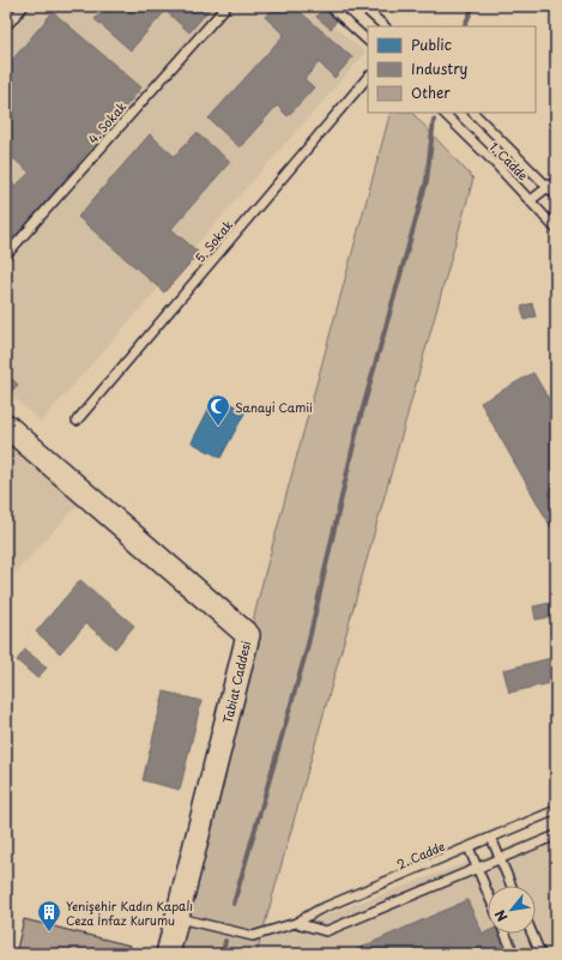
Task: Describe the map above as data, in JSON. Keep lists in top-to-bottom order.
{
  "streets": {
    "street": ["Tabiat Caddesi"],
    "lane": [
      "4. Sokak",
      "1. Cadde",
      "5. Sokak",
      "2. Cadde"
    ]
  },
  "crossings": [
    ["Tabiat Caddesi", "2. Cadde"]
  ],
  "places": {
    "mosque": ["Sanayi Camii"],
    "building": ["Yenişehir Kadın Kapalı Ceza İnfaz Kurumu"]
  },
  "legend": ["Public", "Industry", "Other"],
  "north": "bottom left"
}
